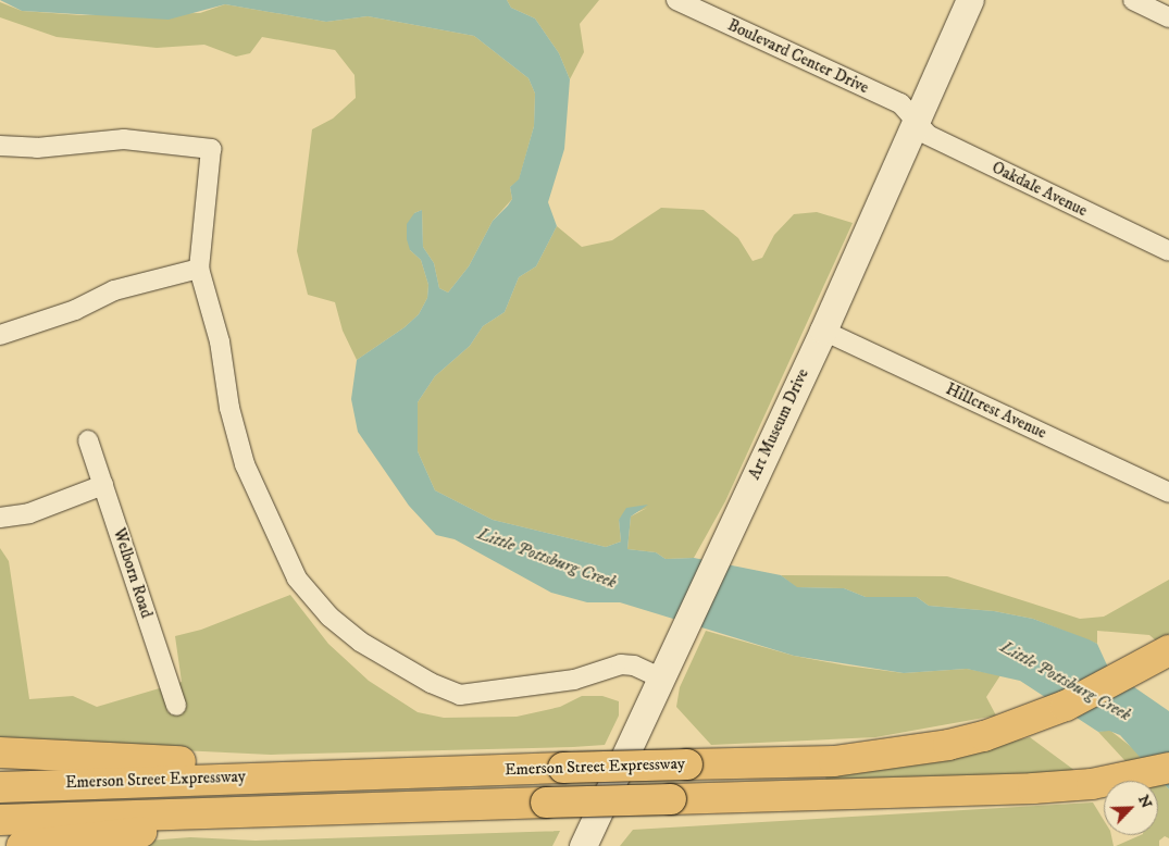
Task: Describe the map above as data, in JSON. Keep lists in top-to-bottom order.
{
  "streets": {
    "highway": ["Emerson Street Expressway"],
    "street": [
      "Boulevard Center Drive",
      "Oakdale Avenue",
      "Hillcrest Avenue",
      "Art Museum Drive",
      "Welborn Road"
    ]
  },
  "crossings": [
    ["Boulevard Center Drive", "Oakdale Avenue"],
    ["Boulevard Center Drive", "Art Museum Drive"],
    ["Oakdale Avenue", "Art Museum Drive"],
    ["Hillcrest Avenue", "Art Museum Drive"]
  ],
  "water": ["Little Pottsburg Creek"],
  "north": "top right"
}
